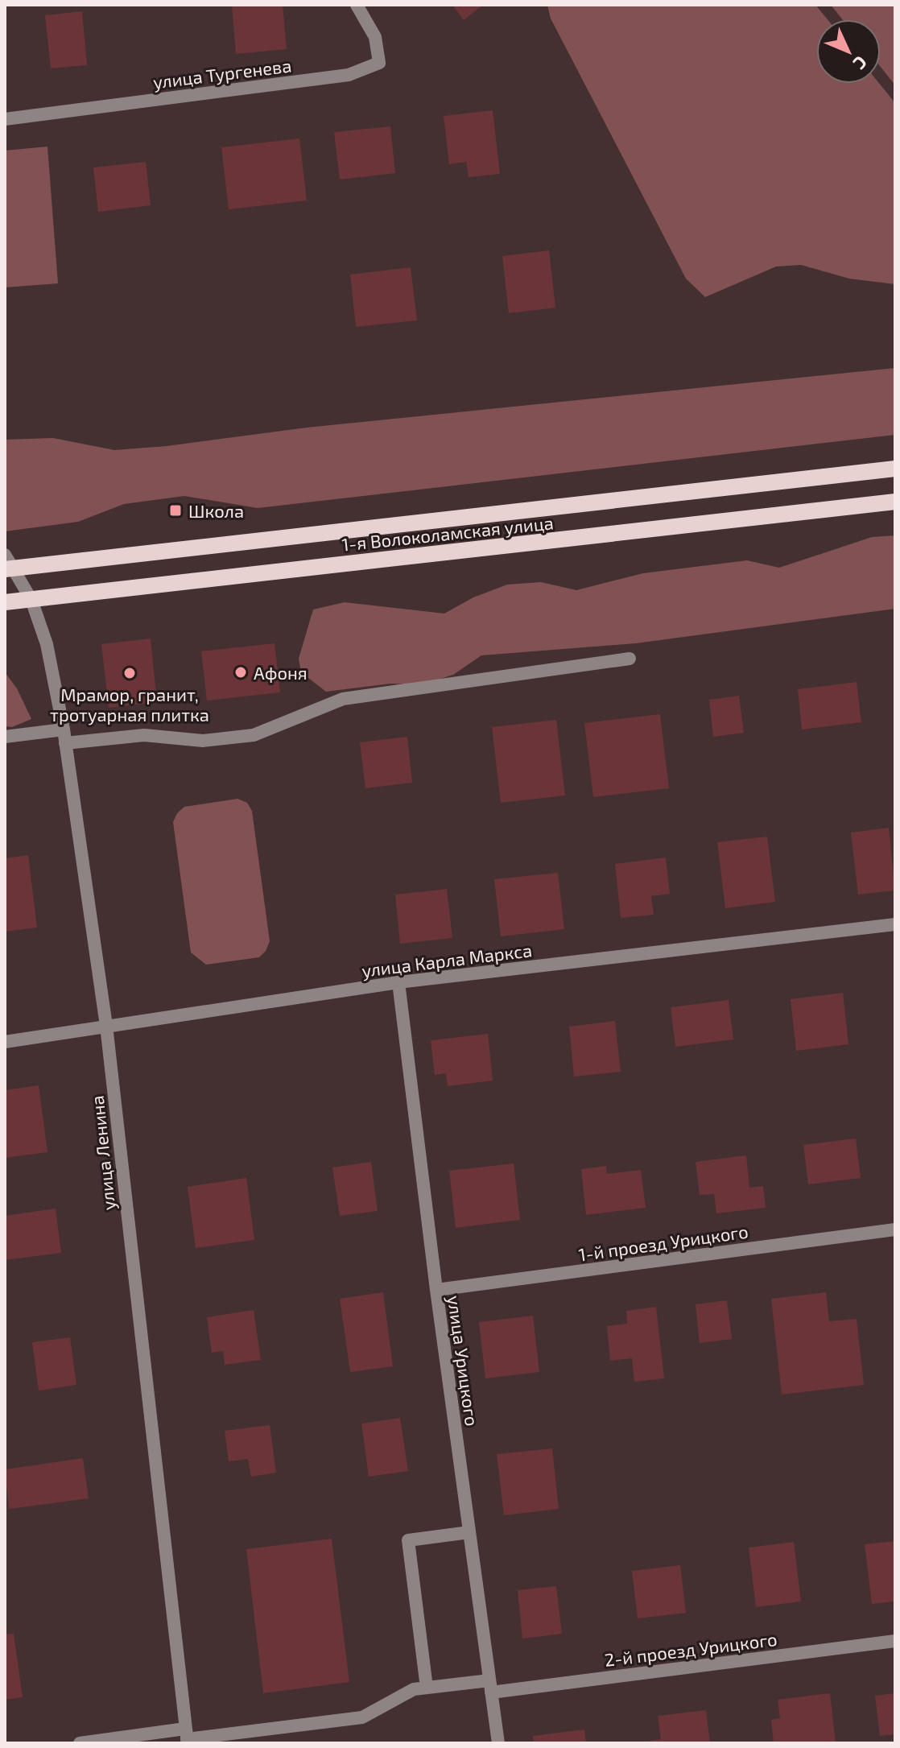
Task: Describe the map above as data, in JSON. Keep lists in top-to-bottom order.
{
  "streets": {
    "main road": ["1-я Волоколамская улица"],
    "street": [
      "улица Тургенева",
      "улица Карла Маркса",
      "улица Ленина",
      "1-й проезд Урицкого",
      "улица Урицкого",
      "2-й проезд Урицкого"
    ]
  },
  "crossings": [
    ["1-я Волоколамская улица", "улица Ленина"],
    ["улица Карла Маркса", "улица Ленина"],
    ["улица Карла Маркса", "улица Урицкого"],
    ["улица Ленина", "2-й проезд Урицкого"],
    ["1-й проезд Урицкого", "улица Урицкого"],
    ["улица Урицкого", "2-й проезд Урицкого"]
  ],
  "places": {
    "transit": ["Школа"],
    "other": ["Афоня", "Мрамор, гранит, тротуарная плитка"]
  },
  "north": "bottom right"
}
